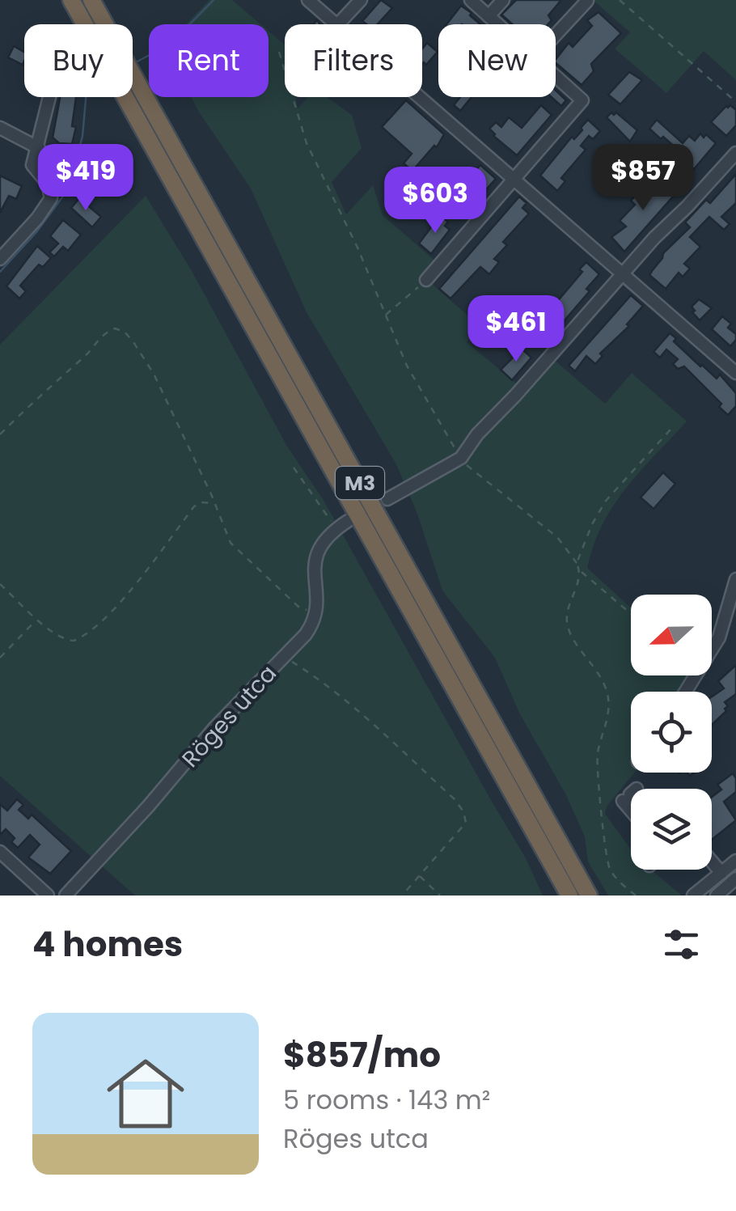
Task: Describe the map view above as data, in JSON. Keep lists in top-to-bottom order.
{
  "streets": {
    "highway": ["M3"],
    "street": ["Röges utca"]
  },
  "north": "left",
  "page": {
    "chip": [
      "Buy",
      "Rent",
      "Filters",
      "New"
    ],
    "price": [
      "$419",
      "$857",
      "$603",
      "$461"
    ],
    "heading": "4 homes",
    "list": [
      {
        "name": "$857/mo",
        "note": "5 rooms · 143 m² · Röges utca"
      }
    ]
  }
}
